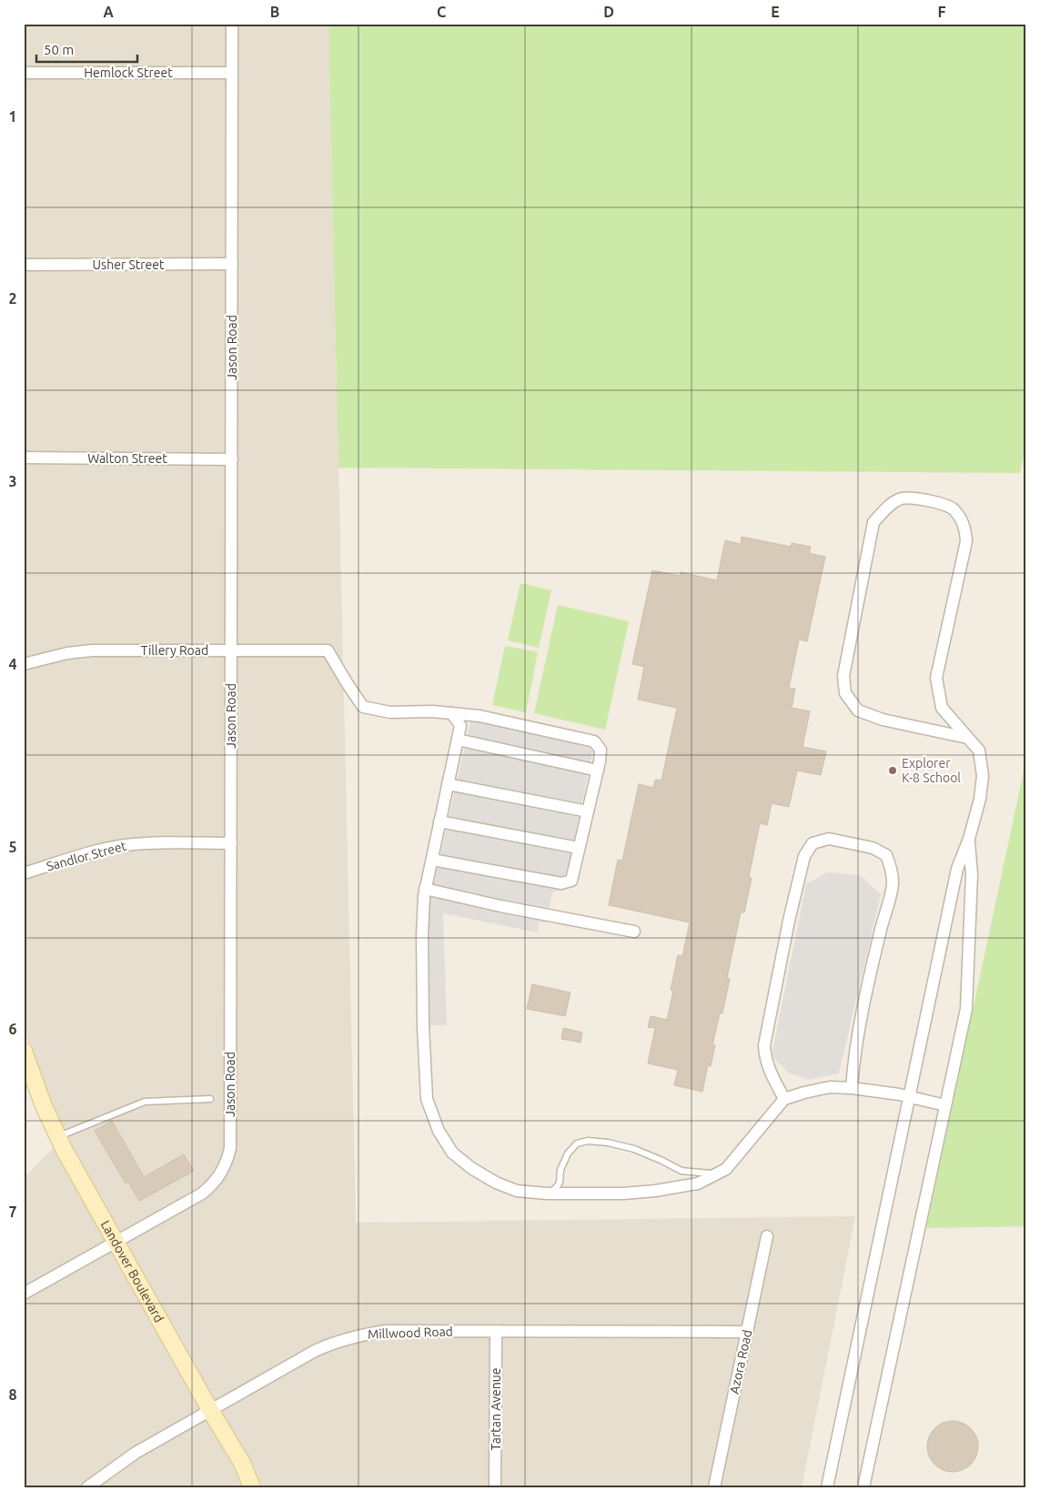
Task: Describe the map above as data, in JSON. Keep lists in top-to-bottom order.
{
  "streets": {
    "street": [
      "Hemlock Street",
      "Usher Street",
      "Jason Road",
      "Walton Street",
      "Tillery Road",
      "Sandlor Street",
      "Landover Boulevard",
      "Millwood Road",
      "Azora Road",
      "Tartan Avenue"
    ]
  },
  "crossings": [
    ["Hemlock Street", "Jason Road"],
    ["Usher Street", "Jason Road"],
    ["Jason Road", "Walton Street"],
    ["Jason Road", "Tillery Road"],
    ["Jason Road", "Sandlor Street"],
    ["Jason Road", "Landover Boulevard"],
    ["Landover Boulevard", "Millwood Road"],
    ["Millwood Road", "Azora Road"],
    ["Millwood Road", "Tartan Avenue"]
  ],
  "places": ["Explorer K-8 School"],
  "scale_bar": "50 m",
  "grid": {
    "columns": [
      "A",
      "B",
      "C",
      "D",
      "E",
      "F"
    ],
    "rows": [
      "1",
      "2",
      "3",
      "4",
      "5",
      "6",
      "7",
      "8"
    ]
  }
}
